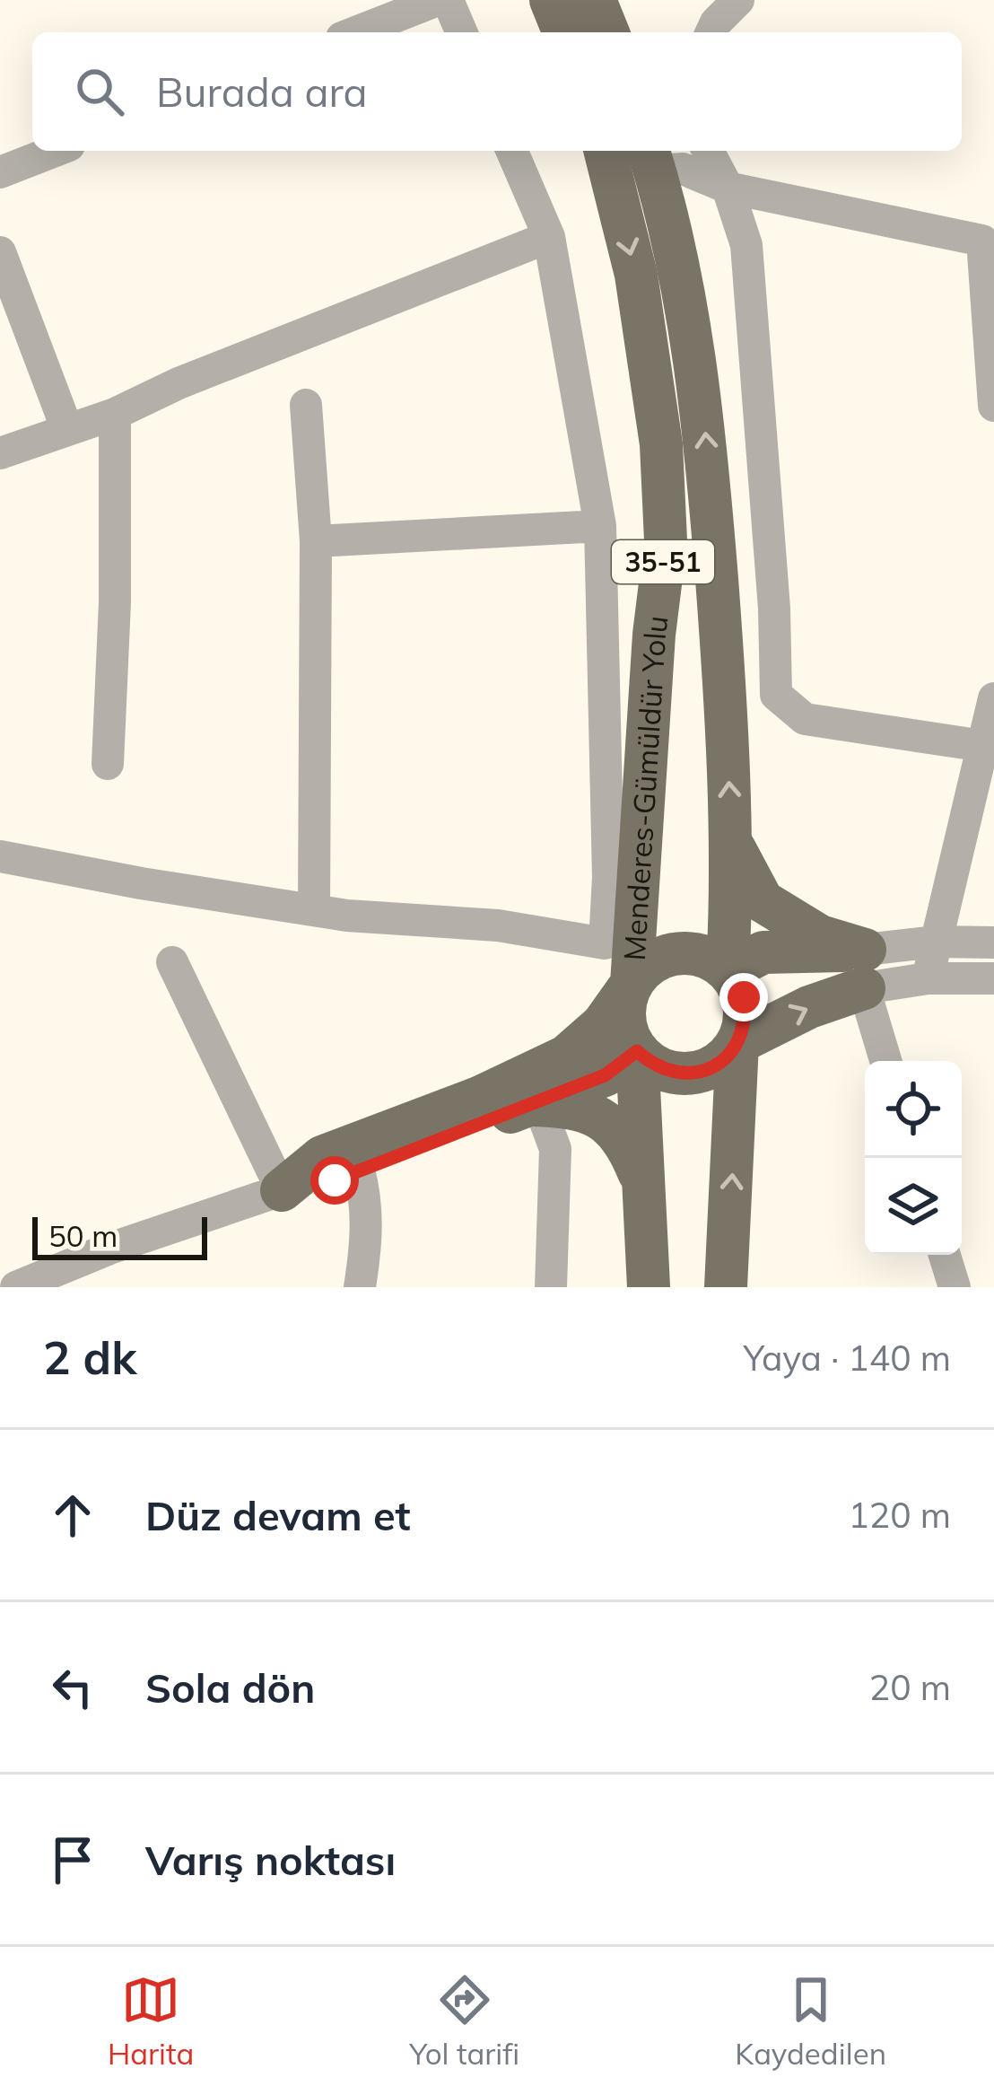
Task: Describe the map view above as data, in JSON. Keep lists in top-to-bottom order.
{
  "streets": {
    "main road": ["35-51", "Menderes-Gümüldür Yolu"]
  },
  "crossings": [
    ["35-51", "Menderes-Gümüldür Yolu"]
  ],
  "scale_bar": "50 m",
  "page": {
    "search": "Burada ara",
    "scale": "50 m",
    "heading": ["2 dk", "Yaya · 140 m"],
    "list": [
      ["Düz devam et", "120 m"],
      ["Sola dön", "20 m"],
      "Varış noktası"
    ],
    "nav": ["Harita", "Yol tarifi", "Kaydedilen"]
  }
}
